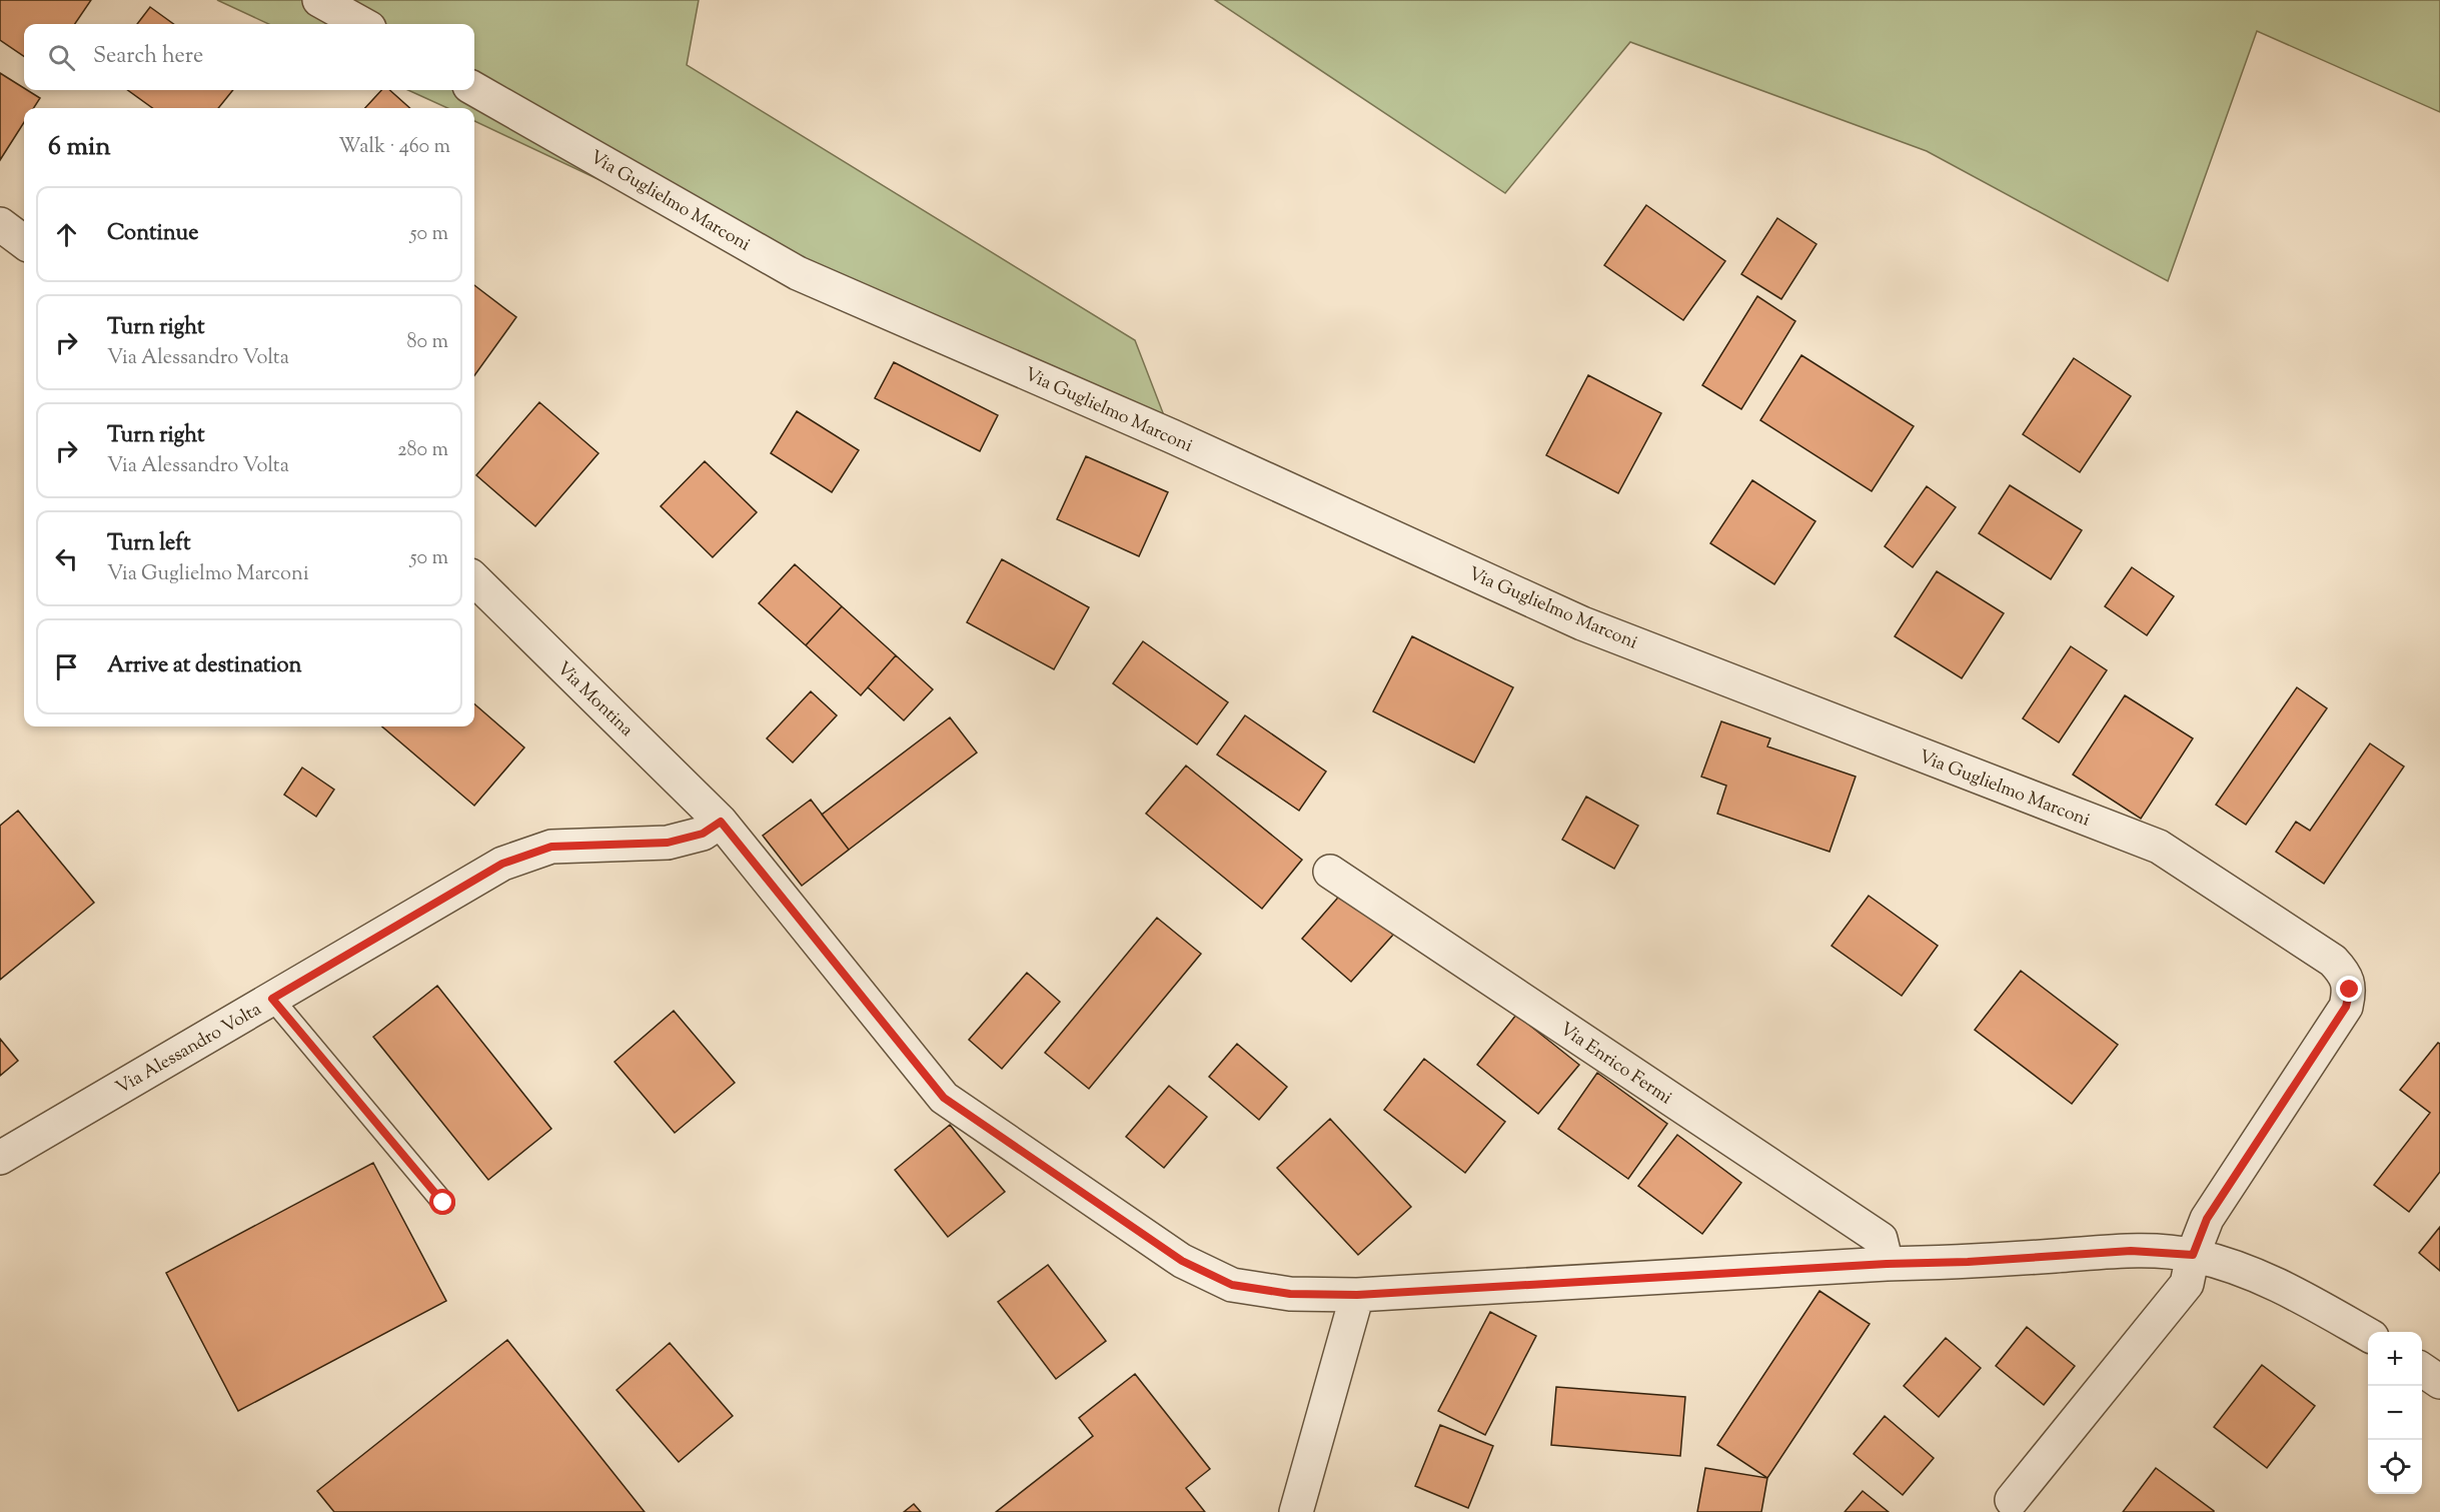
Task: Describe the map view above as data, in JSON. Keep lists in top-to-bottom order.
{
  "streets": {
    "street": [
      "Via Guglielmo Marconi",
      "Via Montina",
      "Via Alessandro Volta",
      "Via Enrico Fermi"
    ]
  },
  "crossings": [
    ["Via Montina", "Via Alessandro Volta"]
  ],
  "page": {
    "search": "Search here",
    "heading": ["6 min", "Walk · 460 m"],
    "list": [
      ["Continue", "50 m"],
      ["Turn right", "Via Alessandro Volta", "80 m"],
      ["Turn right", "Via Alessandro Volta", "280 m"],
      ["Turn left", "Via Guglielmo Marconi", "50 m"],
      "Arrive at destination"
    ],
    "map_buttons": ["+", "−"]
  }
}
